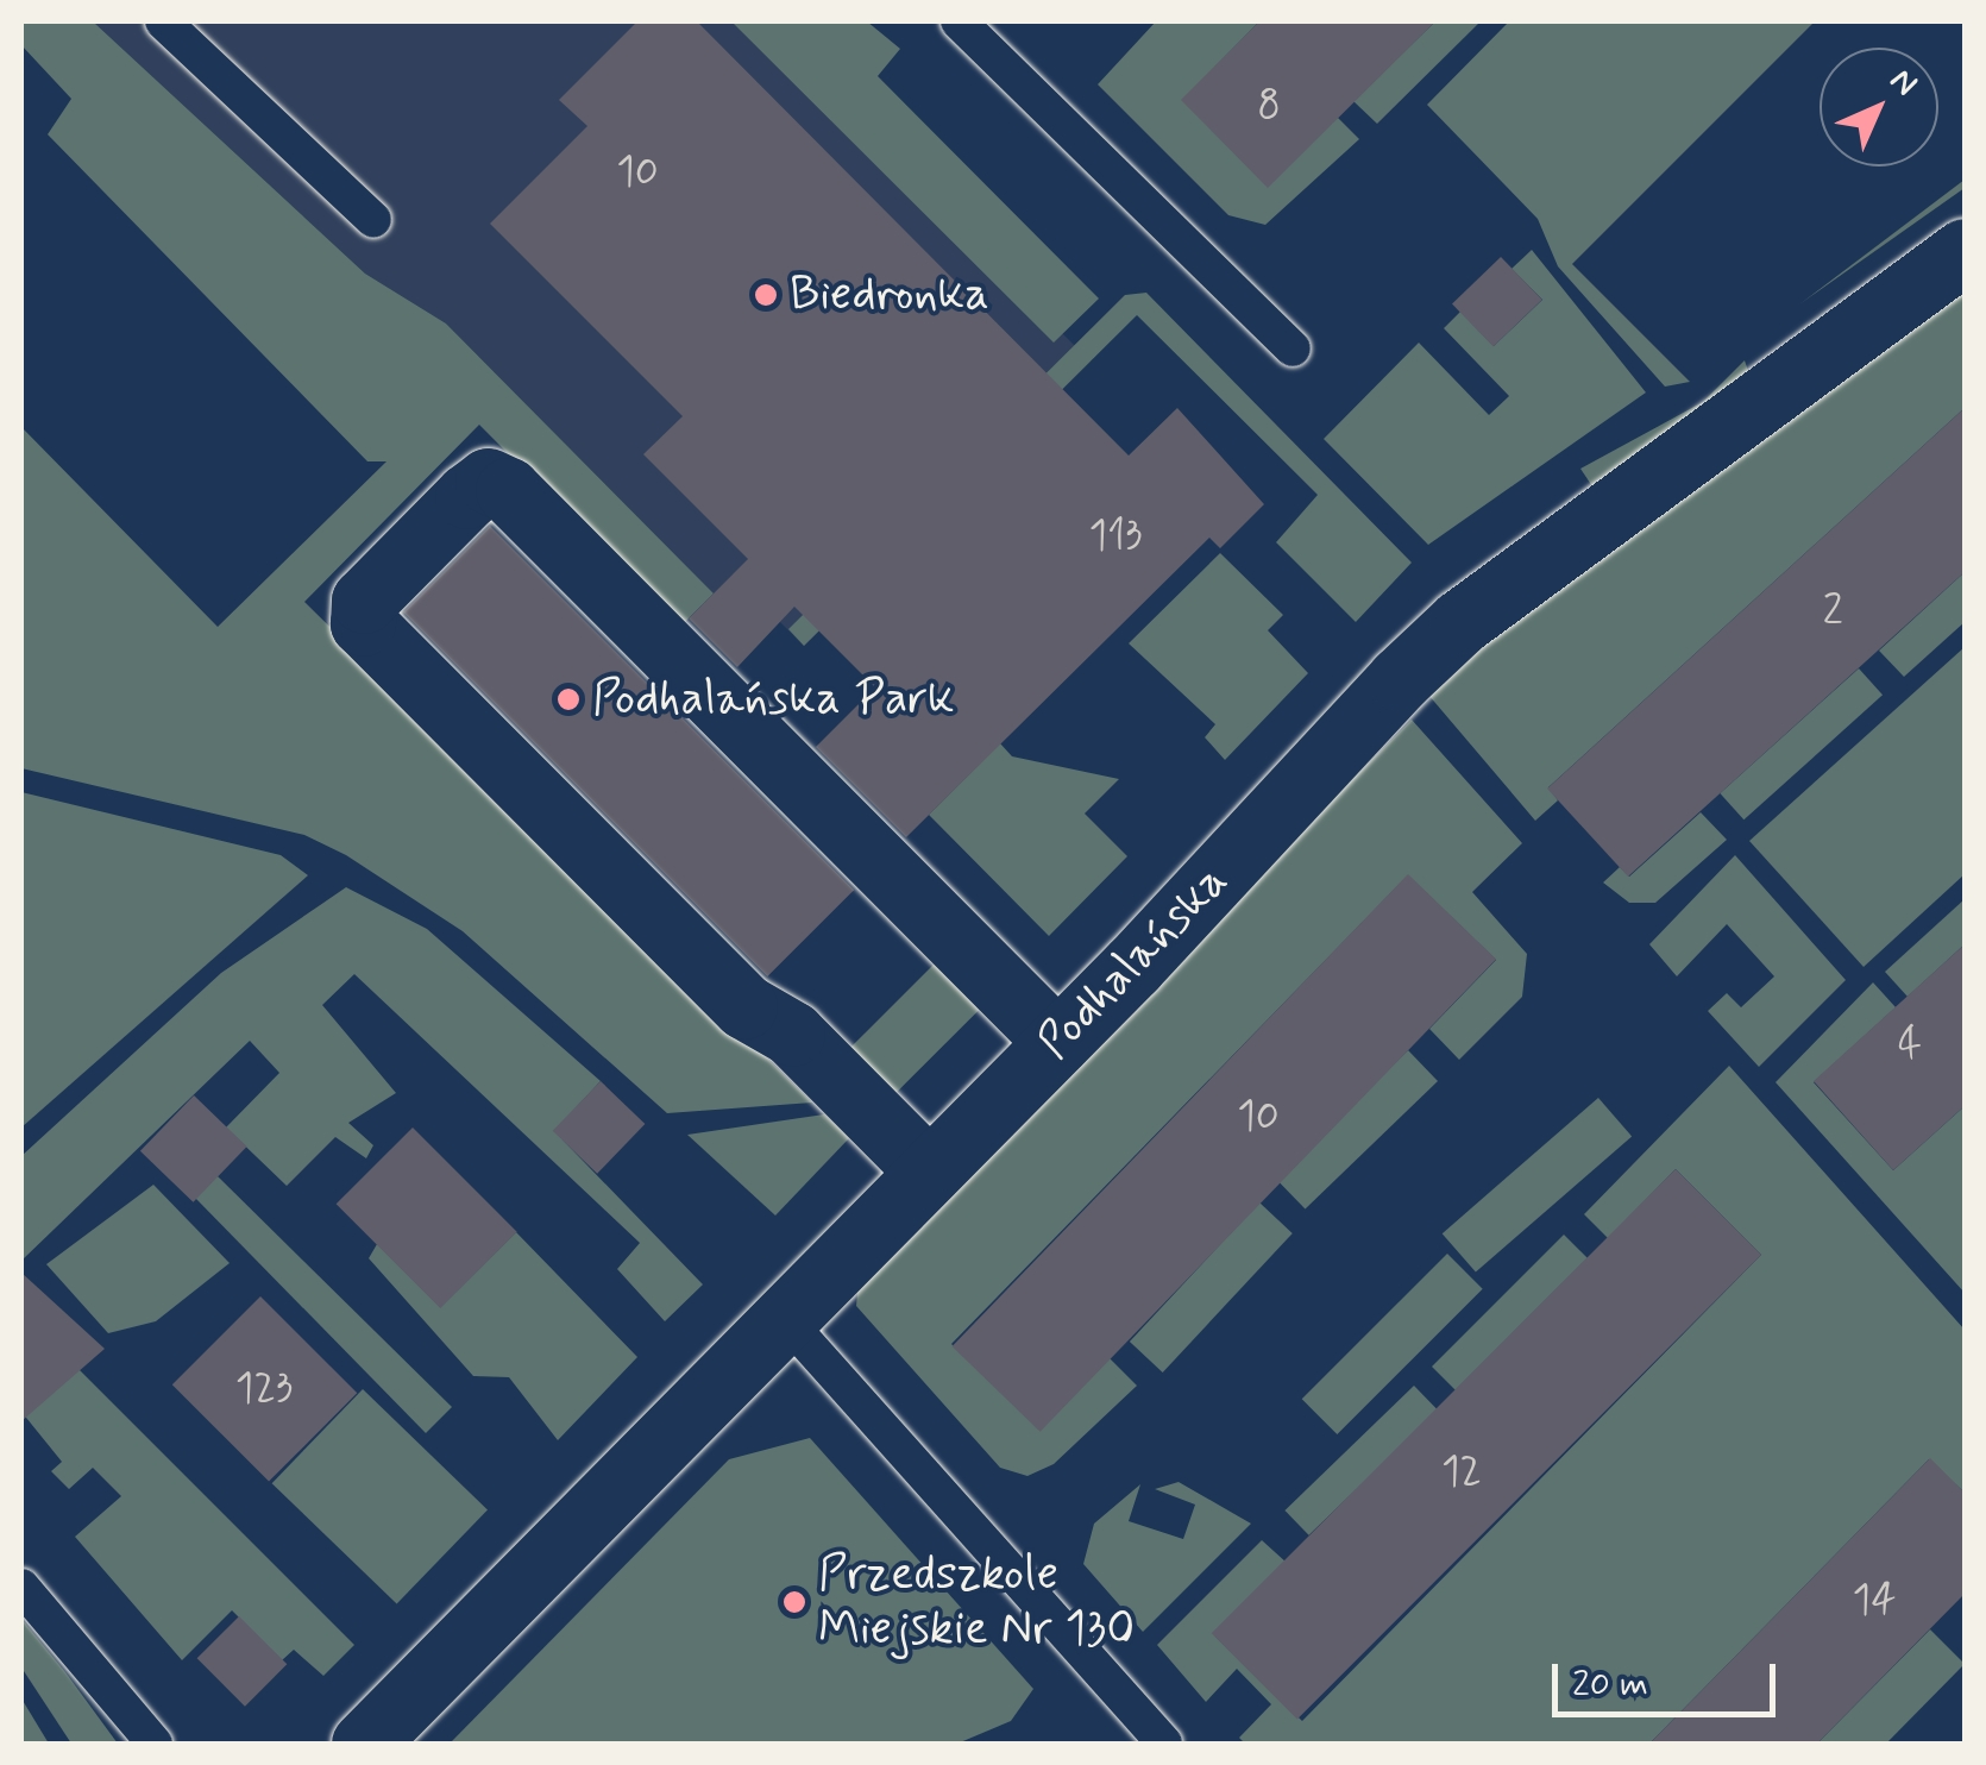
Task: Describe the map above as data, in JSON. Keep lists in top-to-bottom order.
{
  "streets": {
    "street": ["Podhalańska"]
  },
  "places": ["Biedronka", "Podhalańska Park", "Przedszkole Miejskie Nr 130"],
  "house_numbers": [
    "8",
    "10",
    "113",
    "2",
    "4",
    "10",
    "123",
    "12",
    "14"
  ],
  "scale_bar": "20 m",
  "north": "top right"
}
